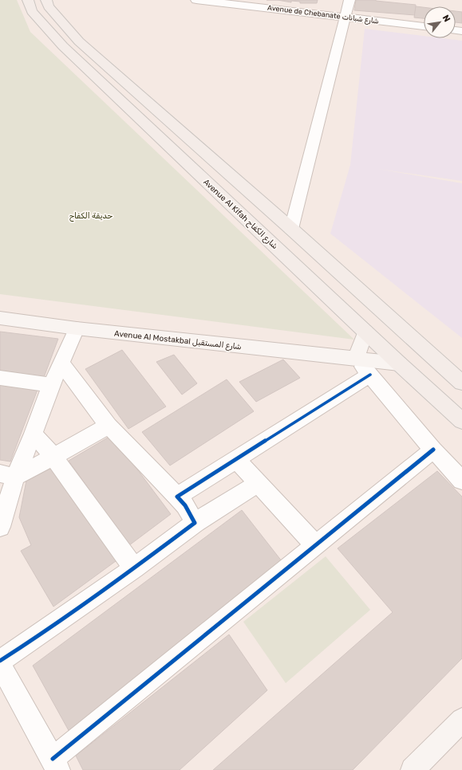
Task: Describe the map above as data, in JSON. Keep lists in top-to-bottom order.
{
  "streets": {
    "main road": ["Avenue Al Kifah شارع الكفاح"],
    "street": ["Avenue de Chebanate شارع شبانات", "Avenue Al Mostakbal شارع المستقبل"]
  },
  "crossings": [
    ["Avenue Al Kifah شارع الكفاح", "Avenue Al Mostakbal شارع المستقبل"]
  ],
  "parks": ["حديقة الكفاح"],
  "north": "top right"
}
